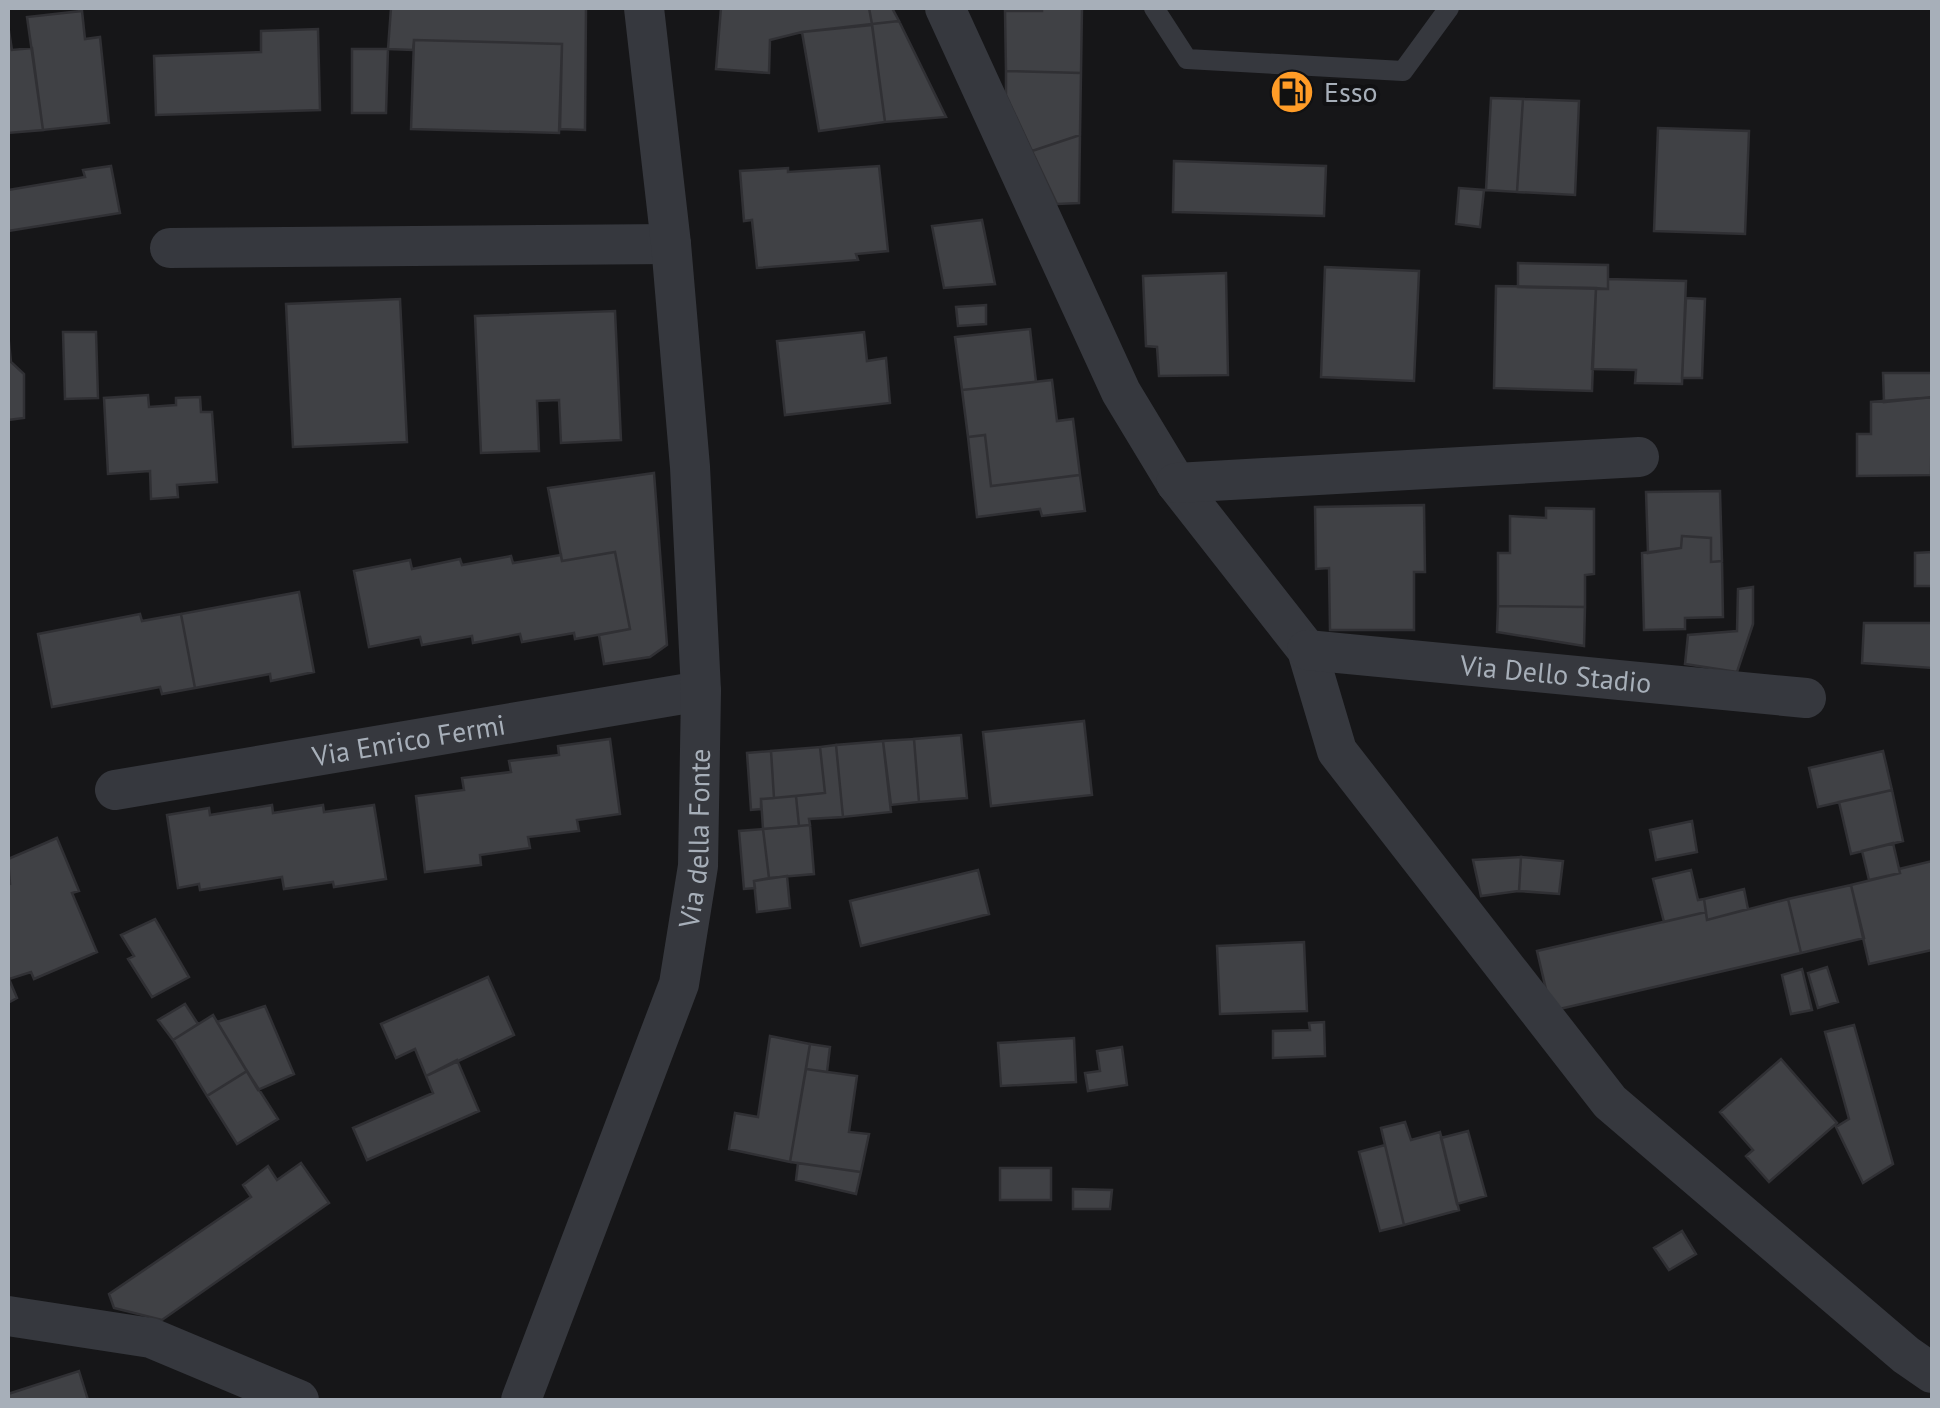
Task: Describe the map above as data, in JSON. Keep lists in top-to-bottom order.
{
  "streets": {
    "street": ["Via Dello Stadio", "Via Enrico Fermi", "Via della Fonte"]
  },
  "crossings": [
    ["Via Enrico Fermi", "Via della Fonte"]
  ],
  "places": {
    "fuel station": ["Esso"]
  }
}
